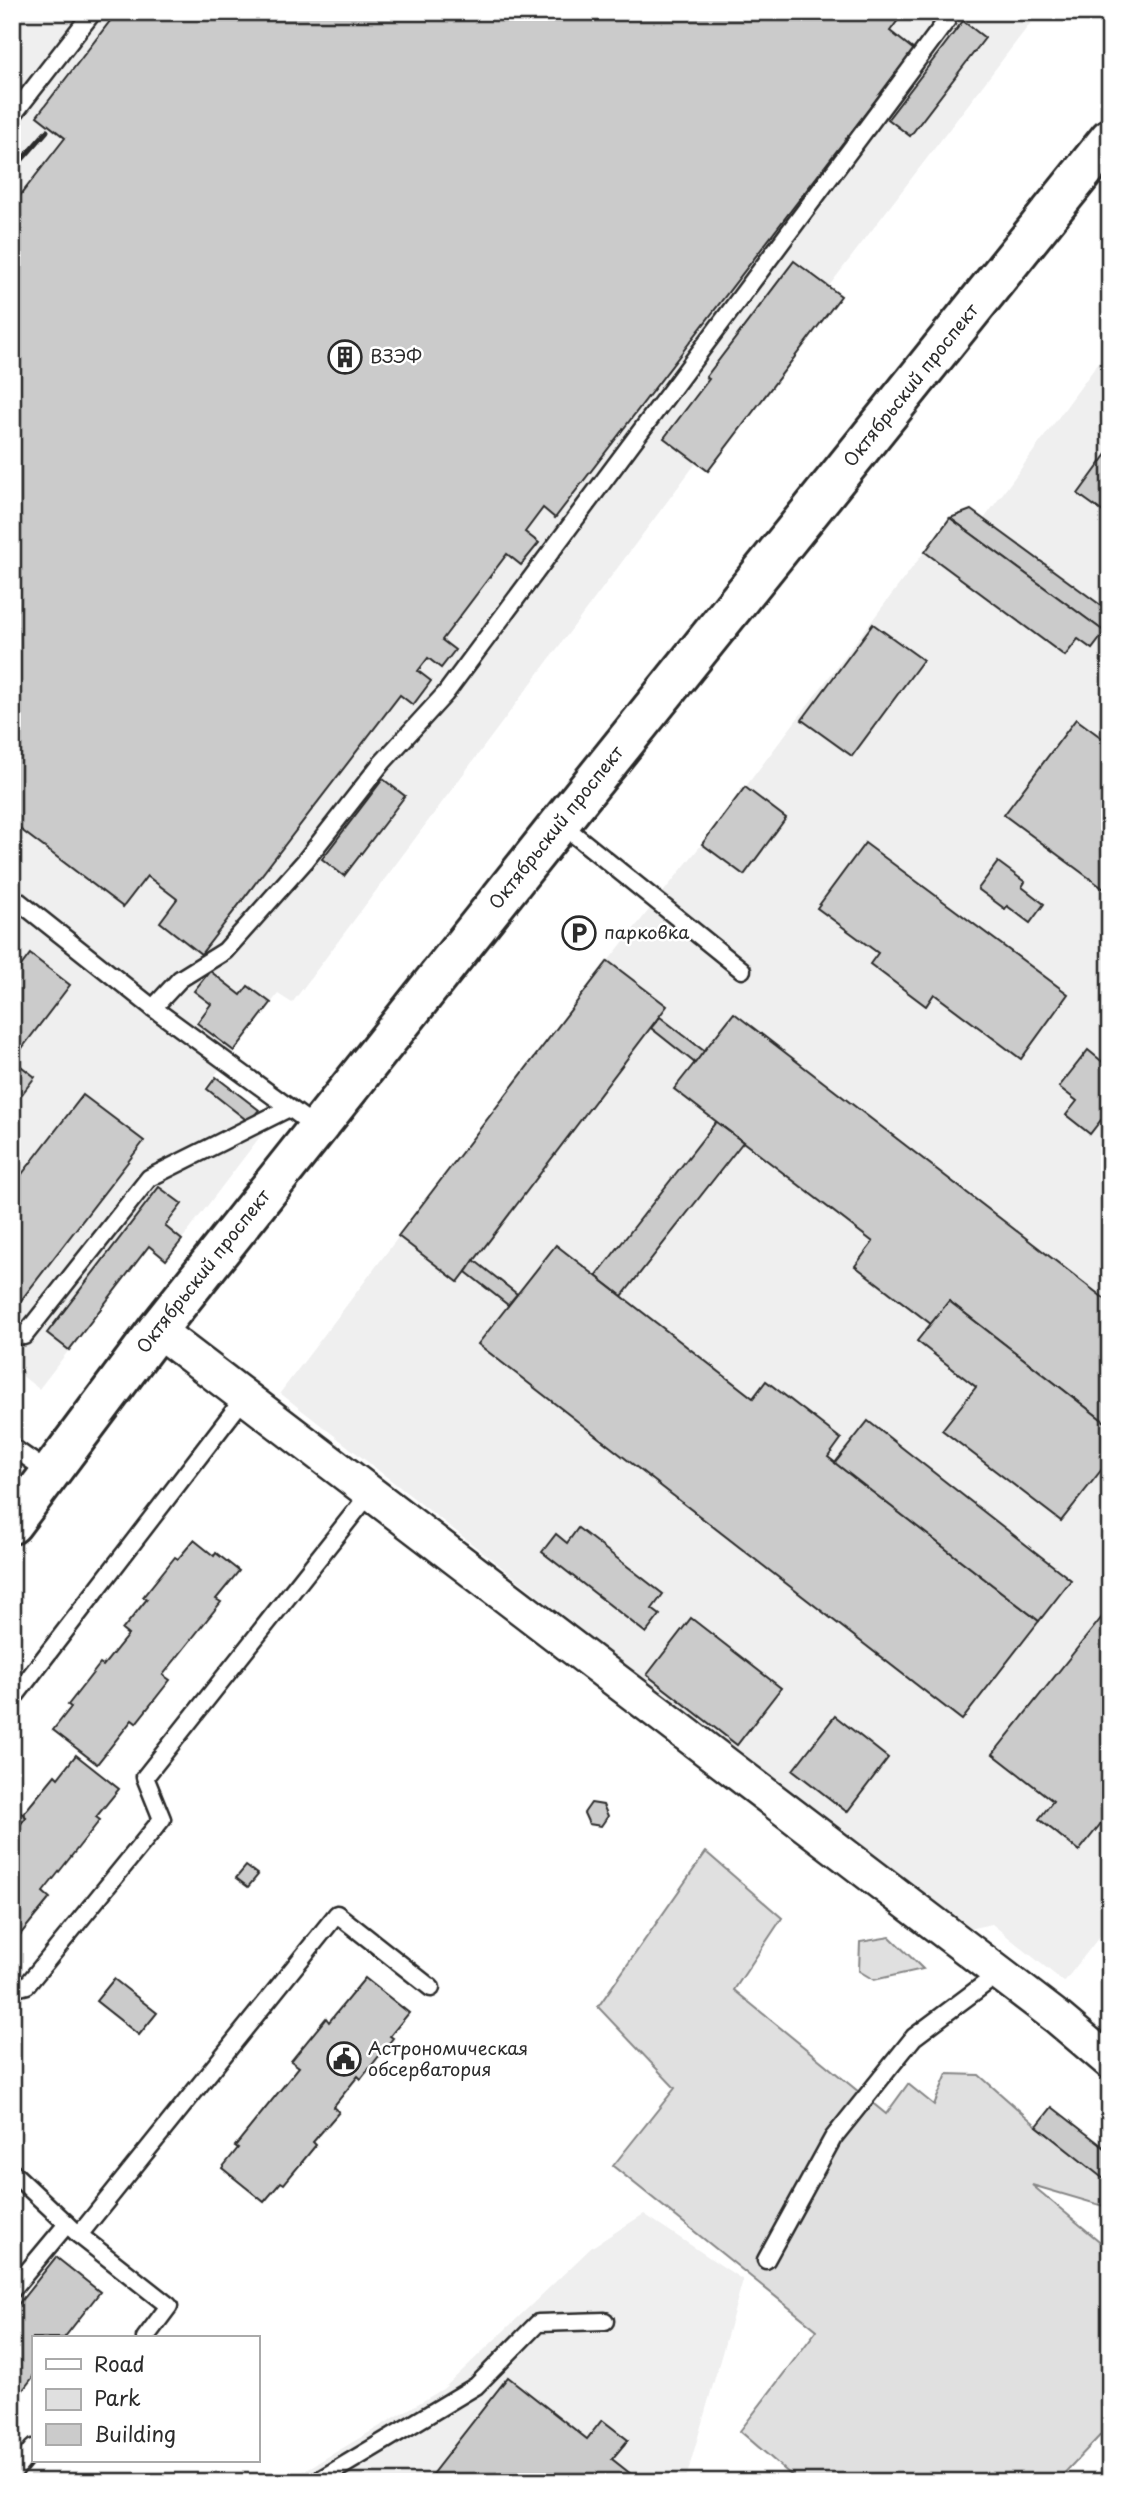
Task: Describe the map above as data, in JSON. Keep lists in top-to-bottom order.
{
  "streets": {
    "main road": ["Октябрьский проспект"]
  },
  "places": {
    "building": ["ВЗЭФ"],
    "parking": ["парковка"],
    "public building": ["Aстрономическая обсерватория"]
  },
  "legend": ["Road", "Park", "Building"]
}
